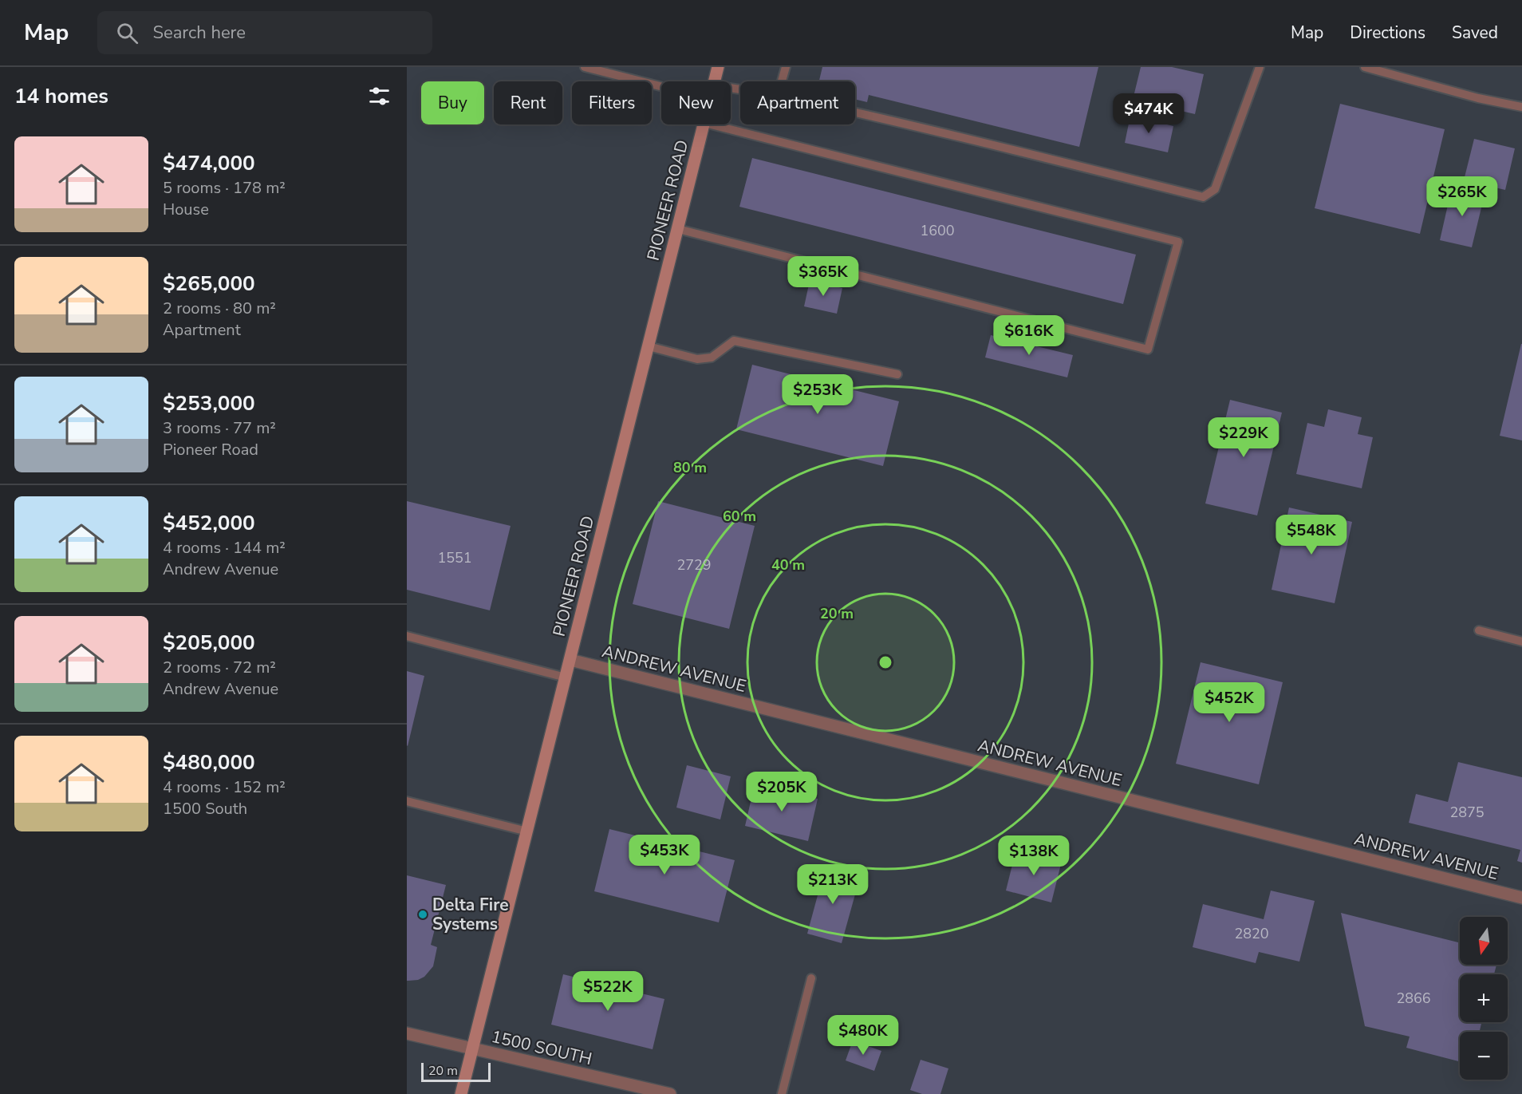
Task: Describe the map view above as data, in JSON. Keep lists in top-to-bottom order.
{
  "streets": {
    "main road": ["PIONEER ROAD"],
    "street": ["ANDREW AVENUE", "1500 SOUTH"]
  },
  "crossings": [
    ["PIONEER ROAD", "ANDREW AVENUE"],
    ["PIONEER ROAD", "1500 SOUTH"]
  ],
  "places": ["Delta Fire Systems"],
  "house_numbers": [
    "1600",
    "1551",
    "2729",
    "2875",
    "2820",
    "2866"
  ],
  "scale_bar": "20 m",
  "north": "bottom",
  "page": {
    "header": "Map",
    "search": "Search here",
    "nav": ["Map", "Directions", "Saved"],
    "heading": "14 homes",
    "chip": [
      "Buy",
      "Rent",
      "Filters",
      "New",
      "Apartment"
    ],
    "price": [
      "$474K",
      "$265K",
      "$365K",
      "$616K",
      "$253K",
      "$229K",
      "$548K",
      "$452K",
      "$205K",
      "$453K",
      "$138K",
      "$213K",
      "$522K",
      "$480K"
    ],
    "list": [
      {
        "name": "$474,000",
        "note": "5 rooms · 178 m² · House"
      },
      {
        "name": "$265,000",
        "note": "2 rooms · 80 m² · Apartment"
      },
      {
        "name": "$253,000",
        "note": "3 rooms · 77 m² · Pioneer Road"
      },
      {
        "name": "$452,000",
        "note": "4 rooms · 144 m² · Andrew Avenue"
      },
      {
        "name": "$205,000",
        "note": "2 rooms · 72 m² · Andrew Avenue"
      },
      {
        "name": "$480,000",
        "note": "4 rooms · 152 m² · 1500 South"
      }
    ],
    "map_buttons": ["+", "−"],
    "scale": "20 m"
  },
  "rings": [
    "80 m",
    "60 m",
    "40 m",
    "20 m"
  ]
}
